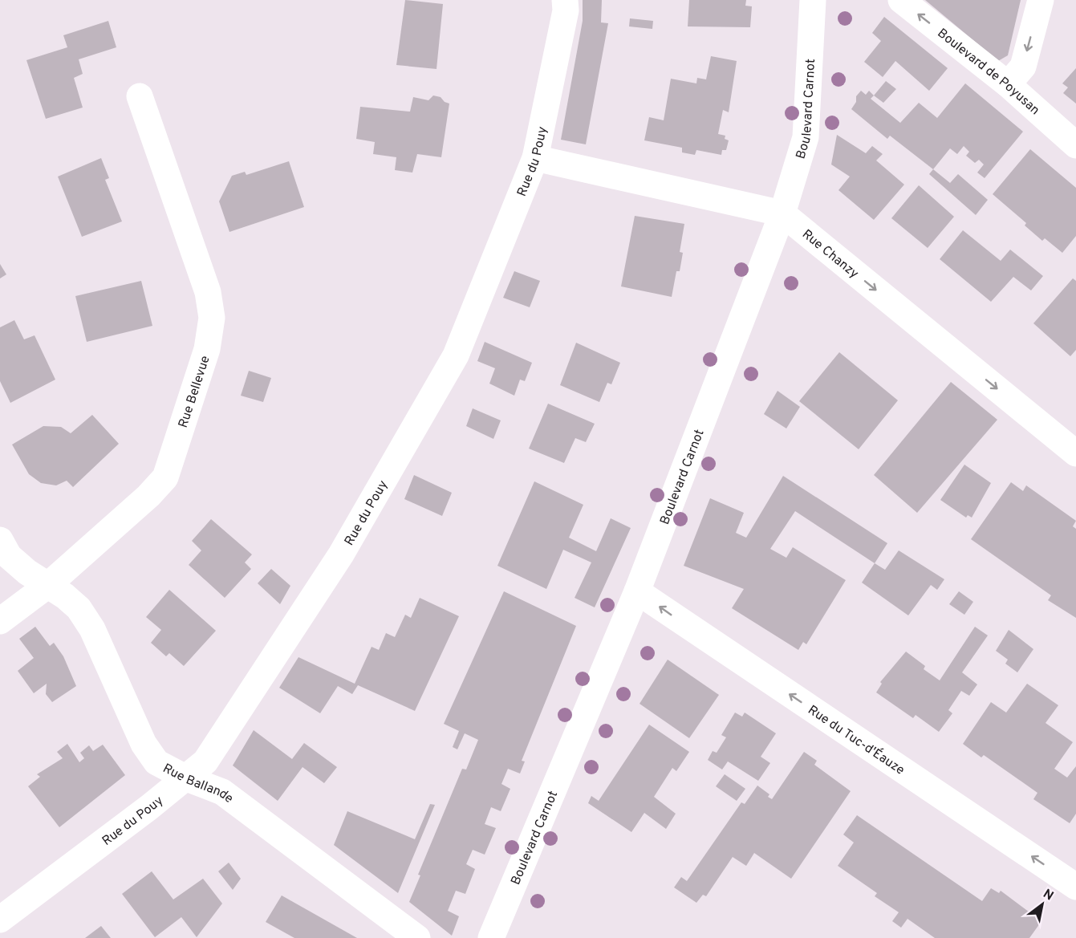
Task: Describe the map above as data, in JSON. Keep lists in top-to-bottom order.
{
  "streets": {
    "street": [
      "Boulevard de Poyusan",
      "Boulevard Carnot",
      "Rue du Pouy",
      "Rue Chanzy",
      "Rue Bellevue",
      "Rue du Tuc-d'Éauze",
      "Rue Ballande"
    ]
  },
  "crossings": [
    ["Boulevard Carnot", "Rue Chanzy"],
    ["Boulevard Carnot", "Rue du Tuc-d'Éauze"],
    ["Rue du Pouy", "Rue Chanzy"],
    ["Rue du Pouy", "Rue Ballande"],
    ["Rue Bellevue", "Rue Ballande"]
  ],
  "one_way": ["Boulevard de Poyusan", "Rue Chanzy", "Rue du Tuc-d'Éauze"],
  "north": "top right"
}
